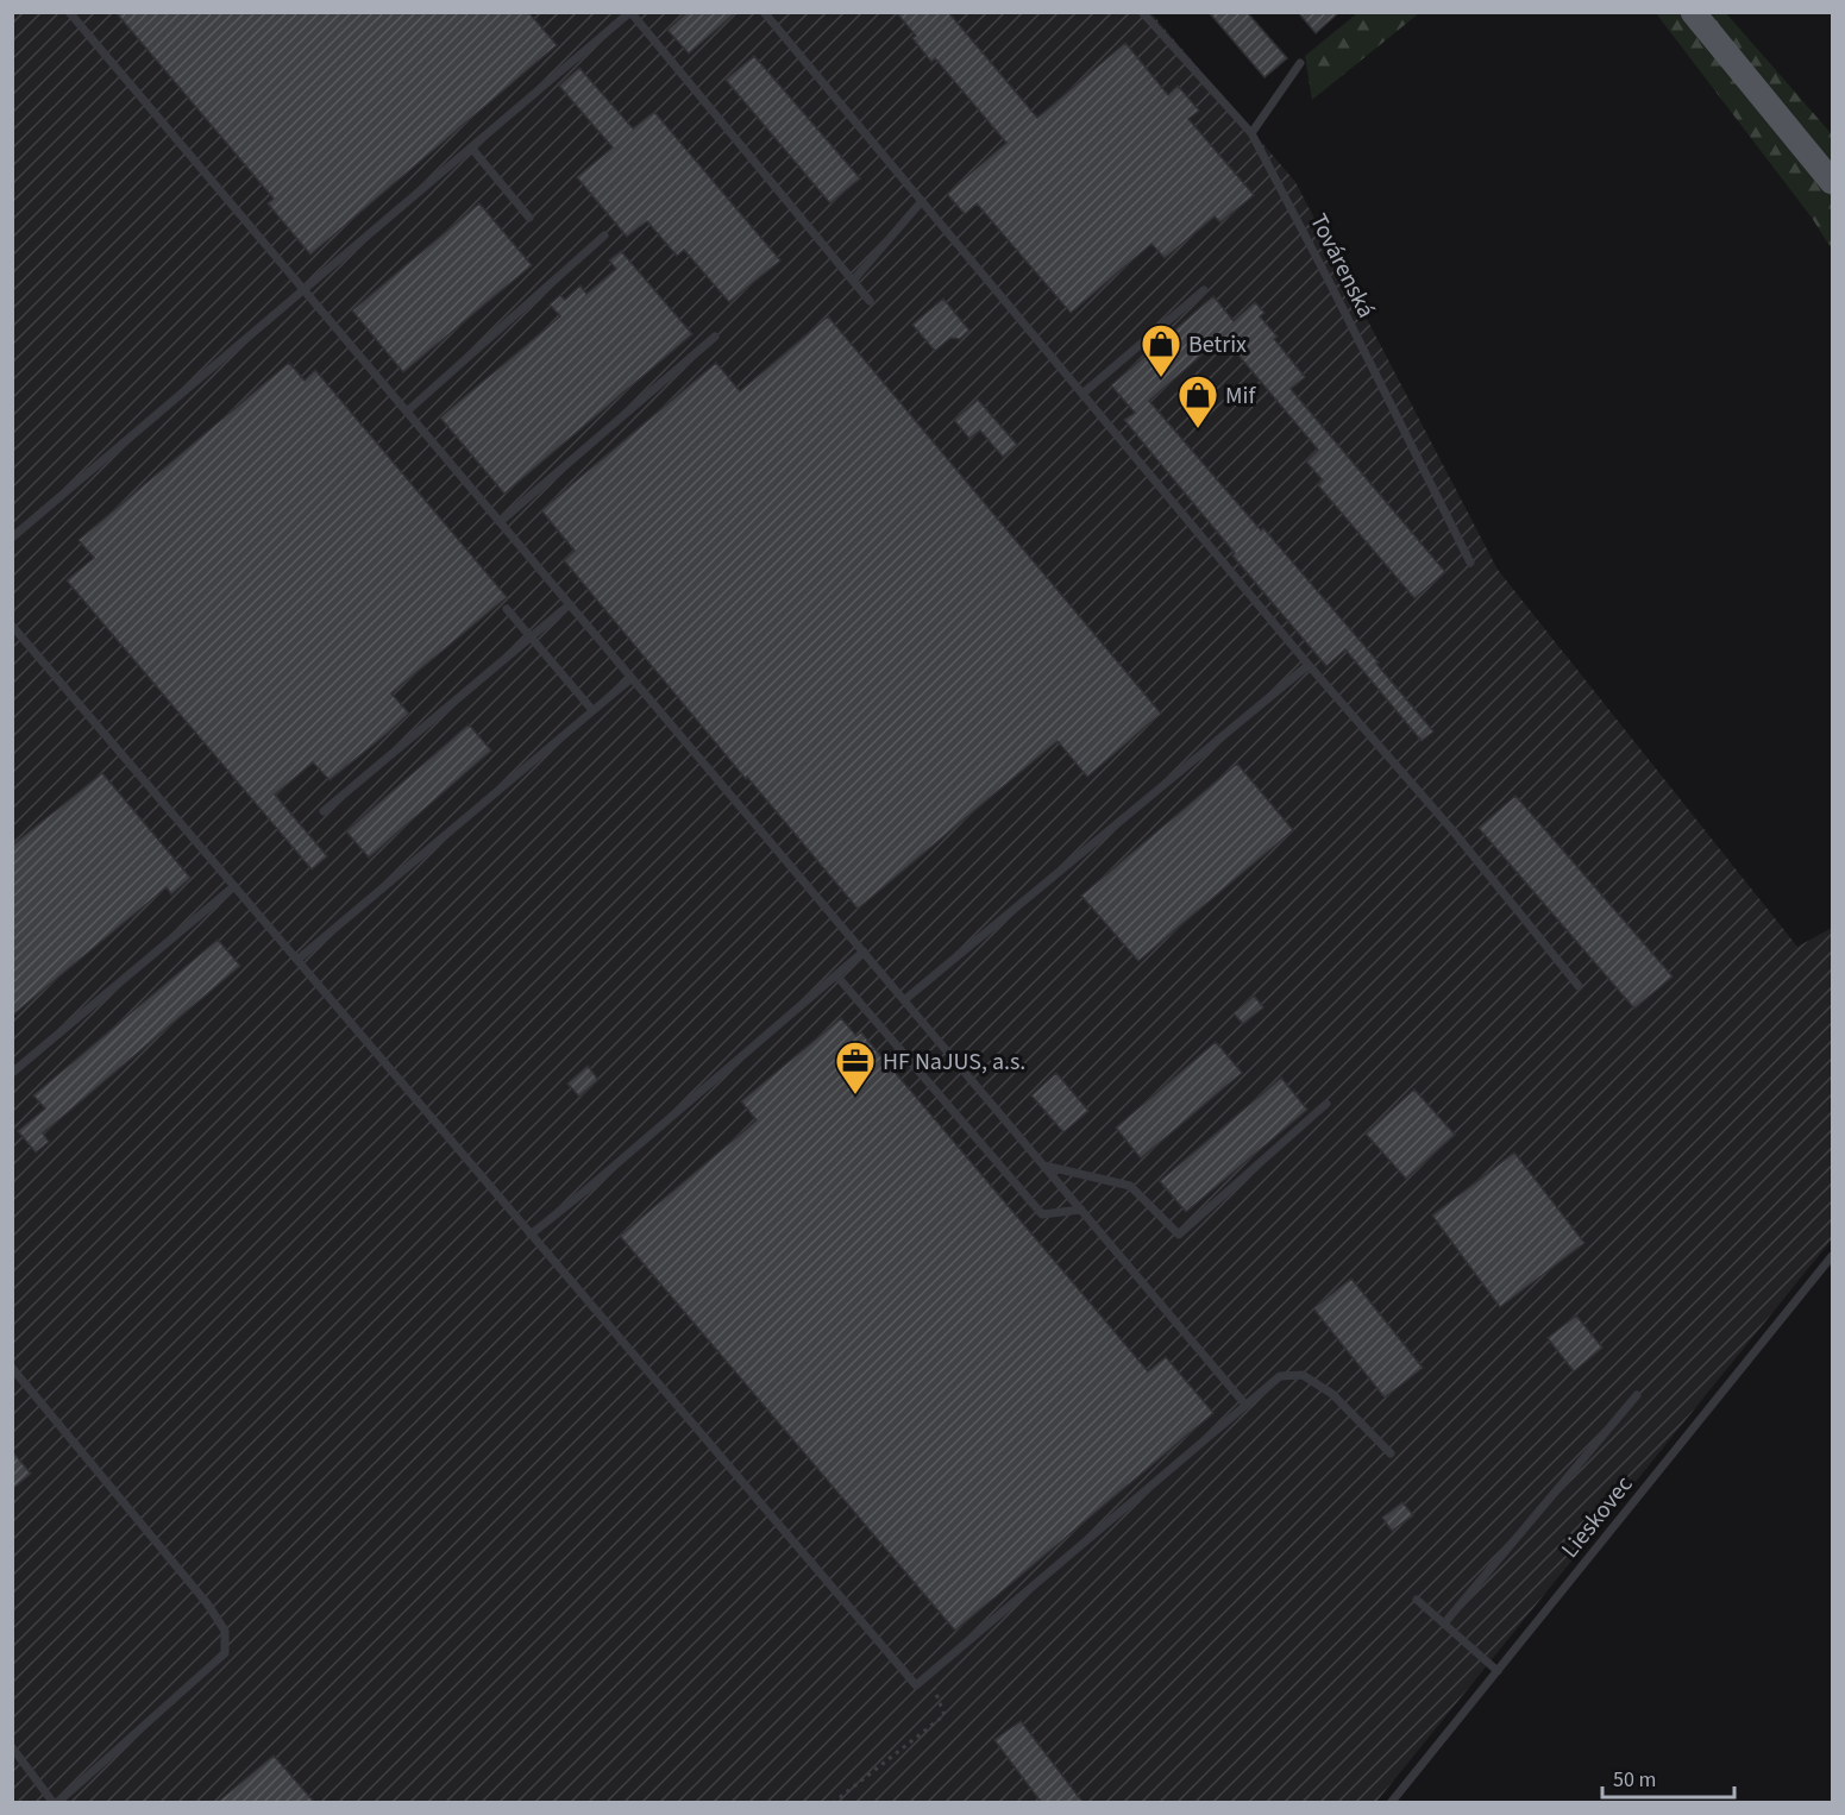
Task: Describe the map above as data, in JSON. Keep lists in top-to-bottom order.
{
  "streets": {
    "lane": ["Továrenská", "Lieskovec"]
  },
  "places": {
    "shop": ["Betrix", "Mif"],
    "office": ["HF NaJUS, a.s."]
  },
  "scale_bar": "50 m"
}
